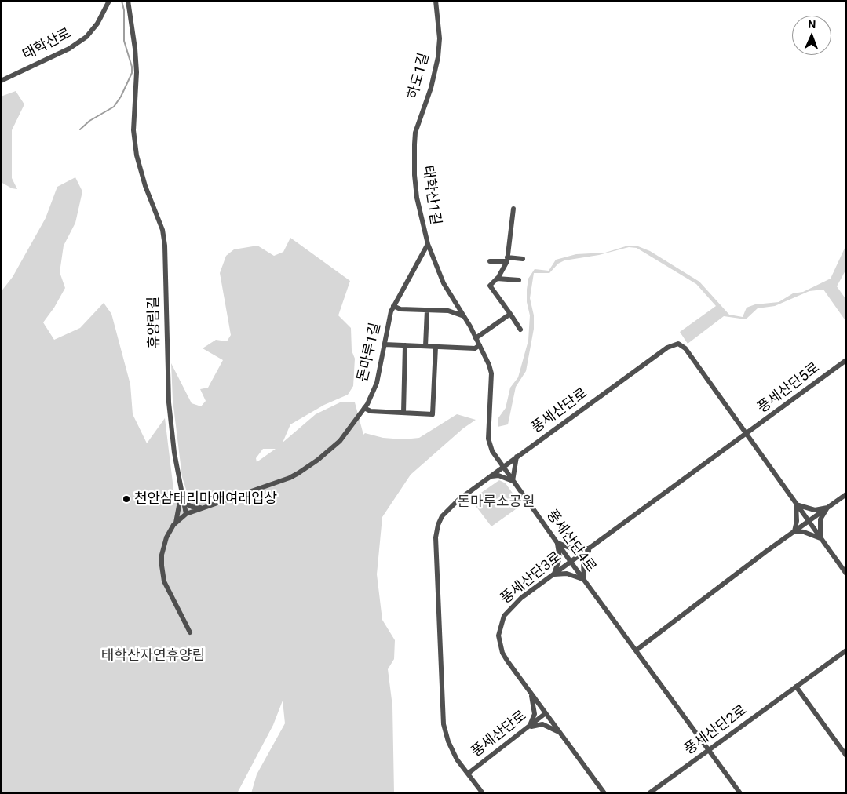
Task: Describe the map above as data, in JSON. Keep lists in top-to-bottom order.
{
  "streets": {
    "street": [
      "태학산로",
      "하도1길",
      "태학산1길",
      "휴양림길",
      "돈마루1길",
      "풍세산단5로",
      "풍세산단로",
      "풍세산단4로",
      "풍세산단3로",
      "풍세산단2로"
    ]
  },
  "crossings": [
    ["하도1길", "태학산1길"],
    ["태학산1길", "돈마루1길"],
    ["태학산1길", "풍세산단4로"],
    ["휴양림길", "돈마루1길"],
    ["돈마루1길", "풍세산단4로"],
    ["풍세산단5로", "풍세산단로"],
    ["풍세산단5로", "풍세산단3로"],
    ["풍세산단로", "풍세산단4로"],
    ["풍세산단로", "풍세산단3로"],
    ["풍세산단4로", "풍세산단3로"],
    ["풍세산단4로", "풍세산단2로"]
  ],
  "parks": ["돈마루소공원", "태학산자연휴양림"],
  "places": ["천안삼태리마애여래입상"],
  "north": "top"
}
